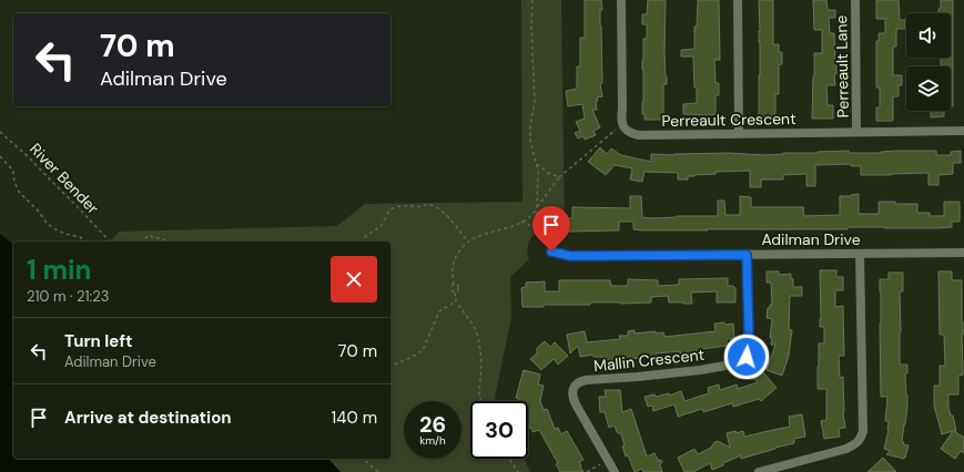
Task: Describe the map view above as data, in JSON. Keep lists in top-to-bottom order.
{
  "streets": {
    "street": [
      "Perreault Lane",
      "Perreault Crescent",
      "Adilman Drive",
      "Mallin Crescent"
    ],
    "path": ["River Bender"]
  },
  "crossings": [
    ["Perreault Lane", "Perreault Crescent"],
    ["Adilman Drive", "Mallin Crescent"]
  ],
  "page": {
    "turn": ["70 m", "Adilman Drive"],
    "heading": ["1 min", "210 m · 21:23"],
    "list": [
      {
        "name": "Turn left",
        "note": "Adilman Drive",
        "value": "70 m"
      },
      {
        "name": "Arrive at destination",
        "value": "140 m"
      }
    ],
    "speed": "26 km/h",
    "limit": "30"
  }
}
